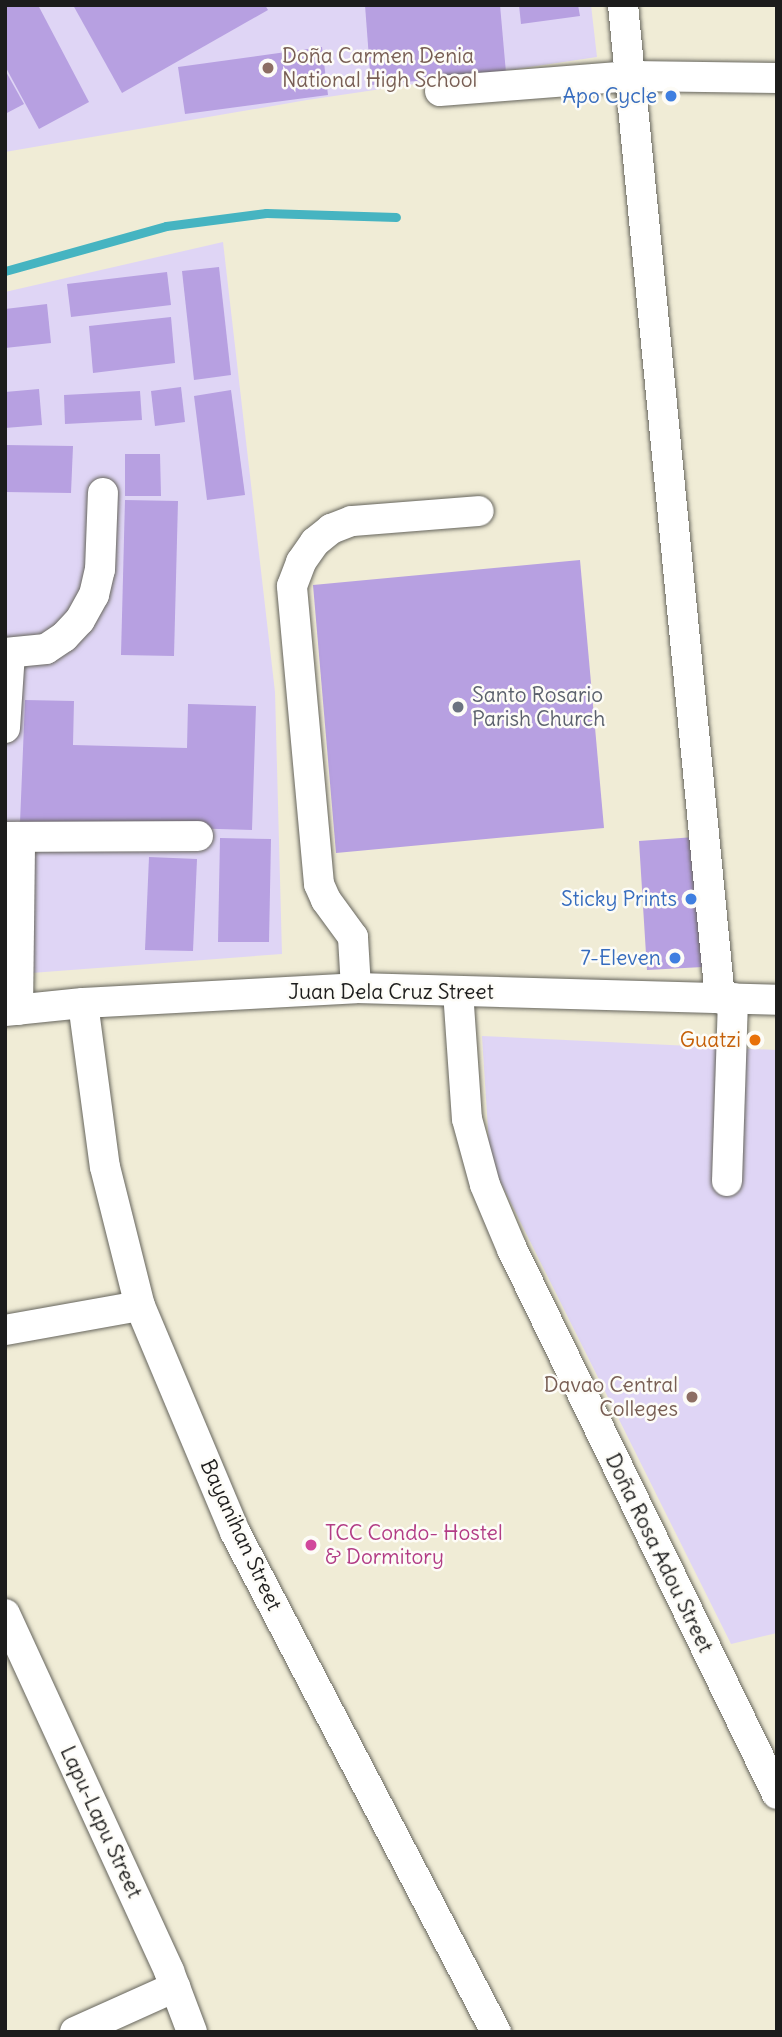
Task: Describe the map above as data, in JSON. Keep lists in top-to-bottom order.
{
  "streets": {
    "street": [
      "Juan Dela Cruz Street",
      "Bayanihan Street",
      "Doña Rosa Adou Street",
      "Lapu-Lapu Street"
    ]
  },
  "crossings": [
    ["Juan Dela Cruz Street", "Bayanihan Street"],
    ["Juan Dela Cruz Street", "Doña Rosa Adou Street"]
  ],
  "places": [
    "Doña Carmen Denia National High School",
    "Apo Cycle",
    "Santo Rosario Parish Church",
    "Sticky Prints",
    "7-Eleven",
    "Guatzi",
    "Davao Central Colleges",
    "TCC Condo- Hostel & Dormitory"
  ]
}
